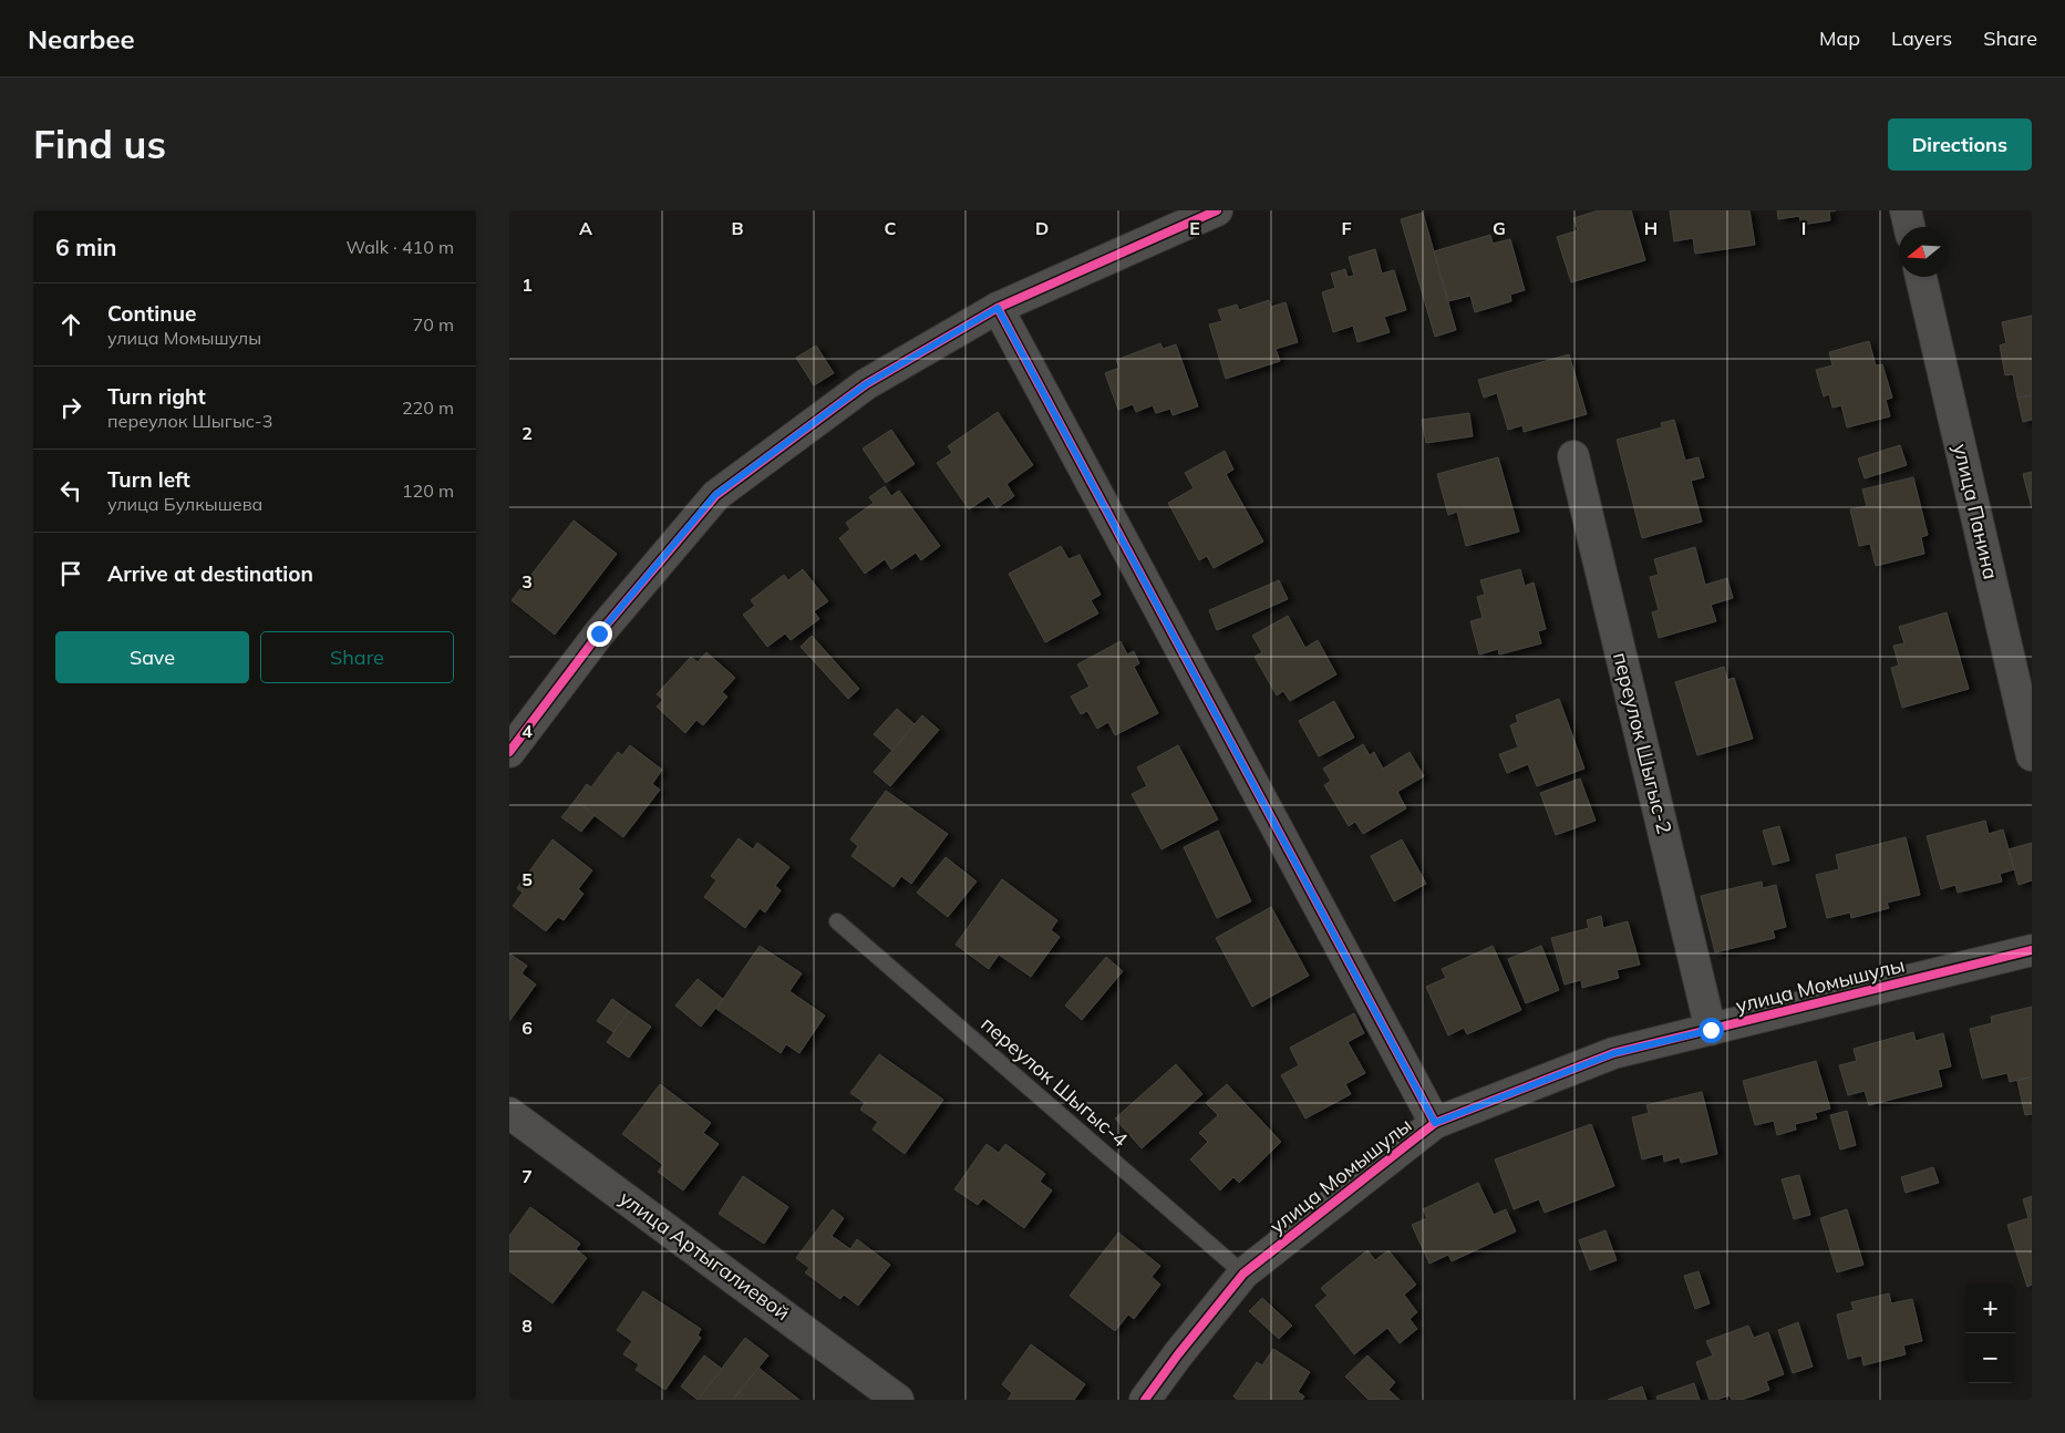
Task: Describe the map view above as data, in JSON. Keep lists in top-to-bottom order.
{
  "streets": {
    "street": [
      "улица Панина",
      "переулок Шыгыс-2",
      "улица Момышулы",
      "улица Артыгалиевой"
    ],
    "lane": ["переулок Шыгыс-4"]
  },
  "crossings": [
    ["переулок Шыгыс-2", "улица Момышулы"],
    ["улица Момышулы", "переулок Шыгыс-4"]
  ],
  "north": "left",
  "page": {
    "header": "Nearbee",
    "nav": ["Map", "Layers", "Share"],
    "buttons": [
      "Directions",
      ["Save", "Share"]
    ],
    "title": "Find us",
    "heading": ["6 min", "Walk · 410 m"],
    "list": [
      ["Continue", "улица Момышулы", "70 m"],
      ["Turn right", "переулок Шыгыс-3", "220 m"],
      ["Turn left", "улица Булкышева", "120 m"],
      "Arrive at destination"
    ],
    "map_buttons": ["+", "−"]
  },
  "grid": {
    "columns": [
      "A",
      "B",
      "C",
      "D",
      "E",
      "F",
      "G",
      "H",
      "I"
    ],
    "rows": [
      "1",
      "2",
      "3",
      "4",
      "5",
      "6",
      "7",
      "8"
    ]
  }
}
